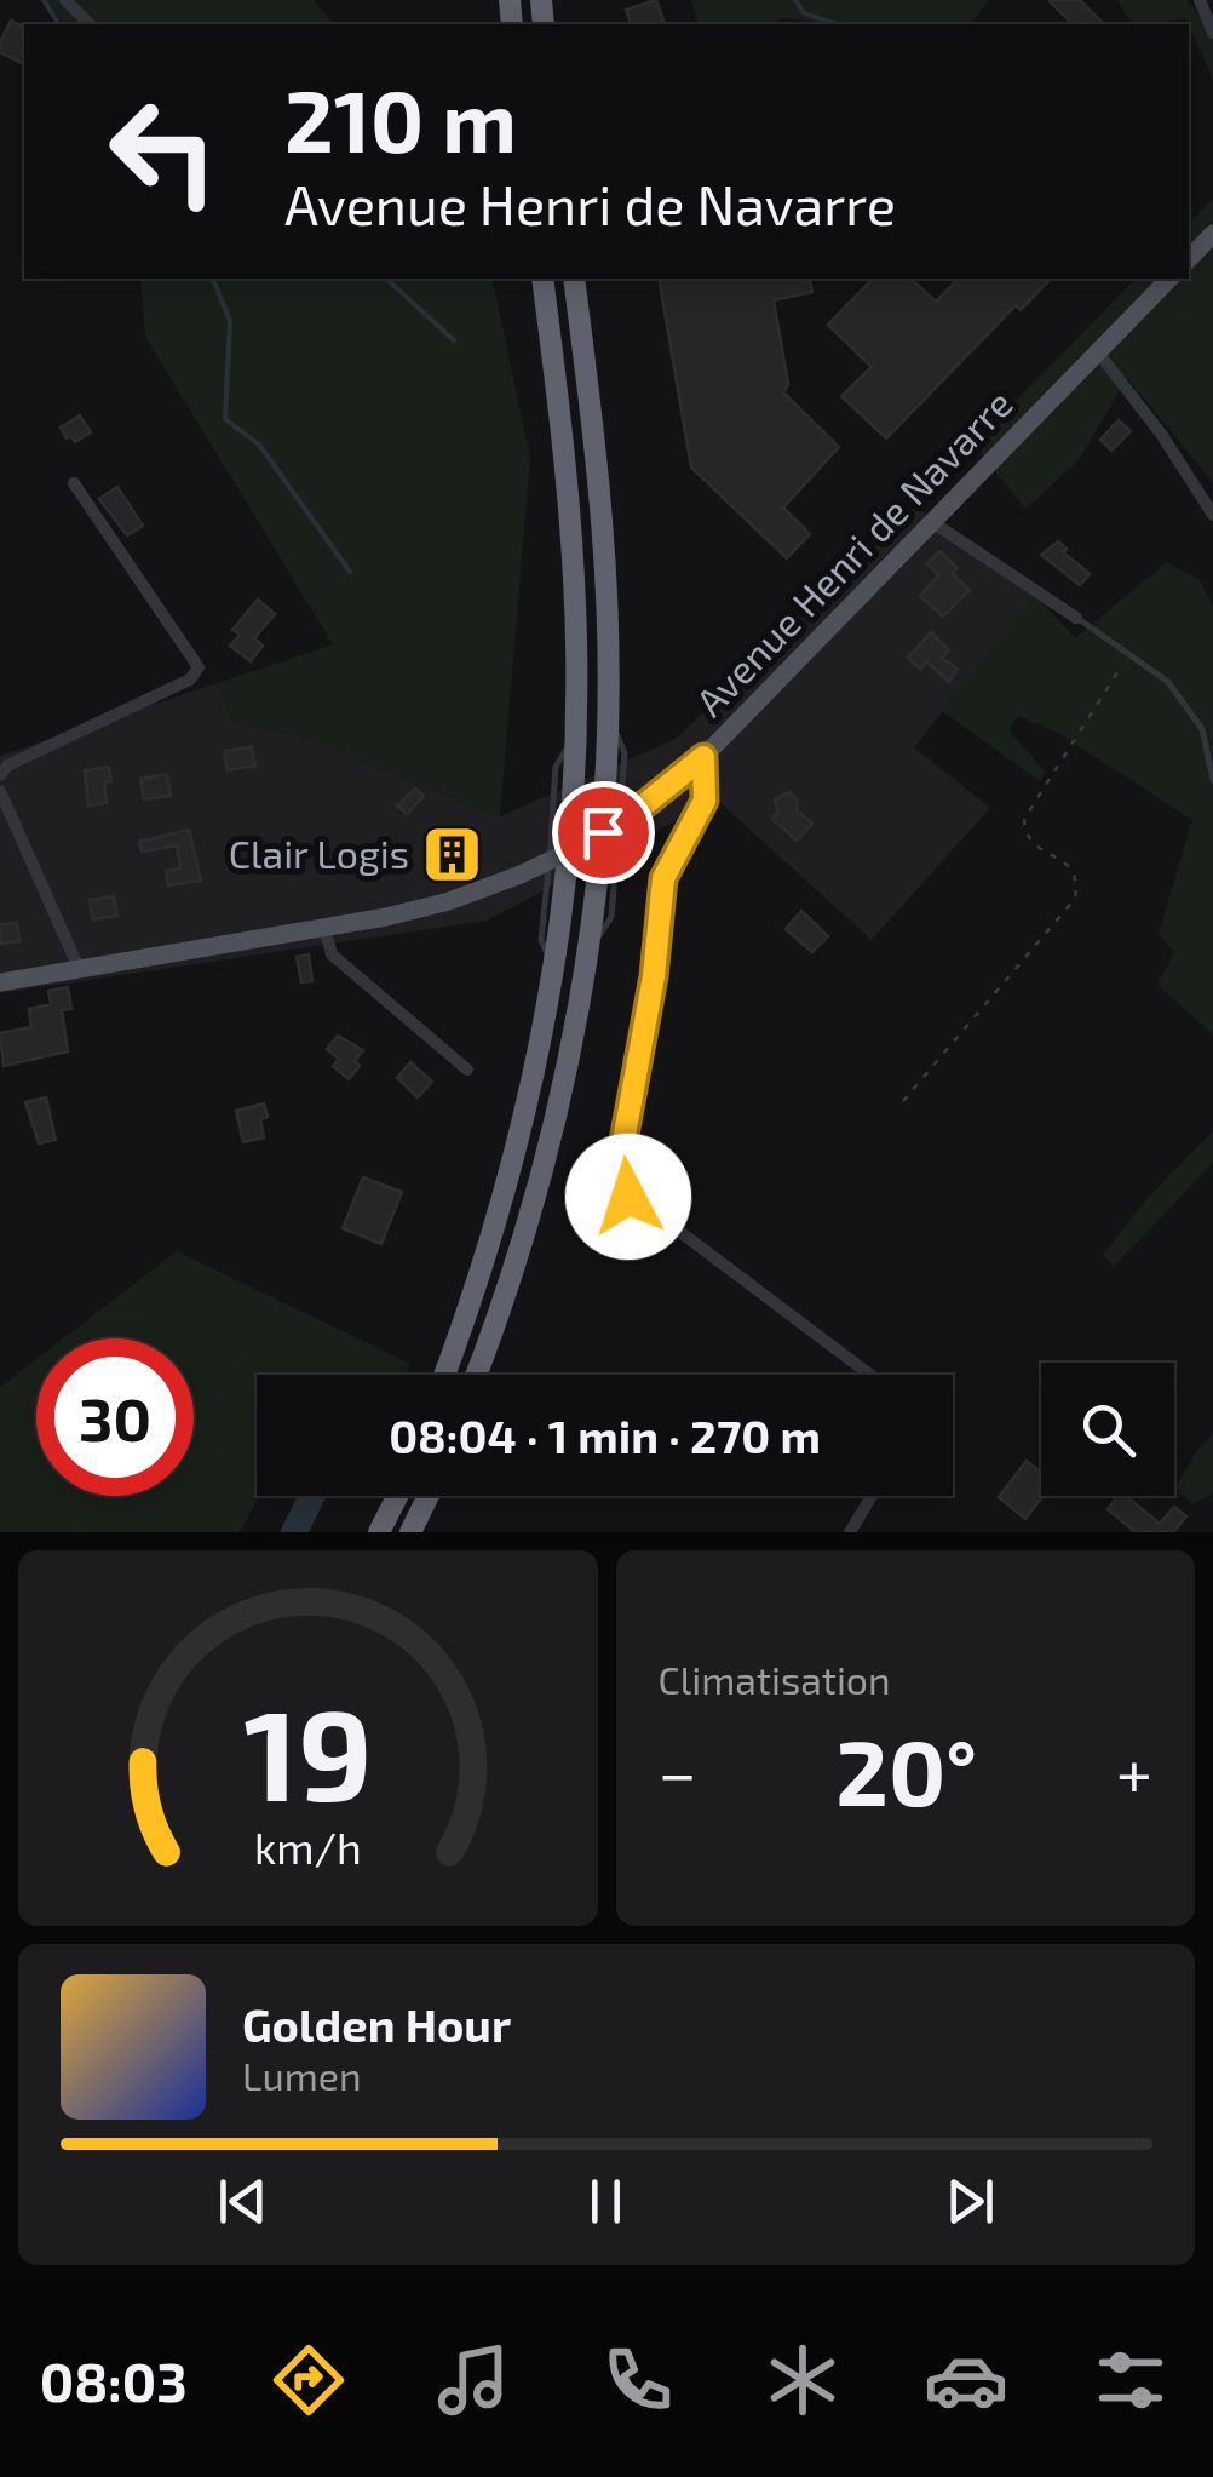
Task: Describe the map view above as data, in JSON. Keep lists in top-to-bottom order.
{
  "streets": {
    "main road": ["Avenue Henri de Navarre"]
  },
  "places": {
    "building": ["Clair Logis"]
  },
  "page": {
    "turn": ["210 m", "Avenue Henri de Navarre"],
    "limit": "30",
    "trip": "08:04 · 1 min · 270 m",
    "tile": "Climatisation",
    "heat": ["−", "20°", "+"],
    "song": ["Golden Hour", "Lumen"],
    "tabs": "08:03",
    "gauge": ["19", "km/h"]
  }
}
